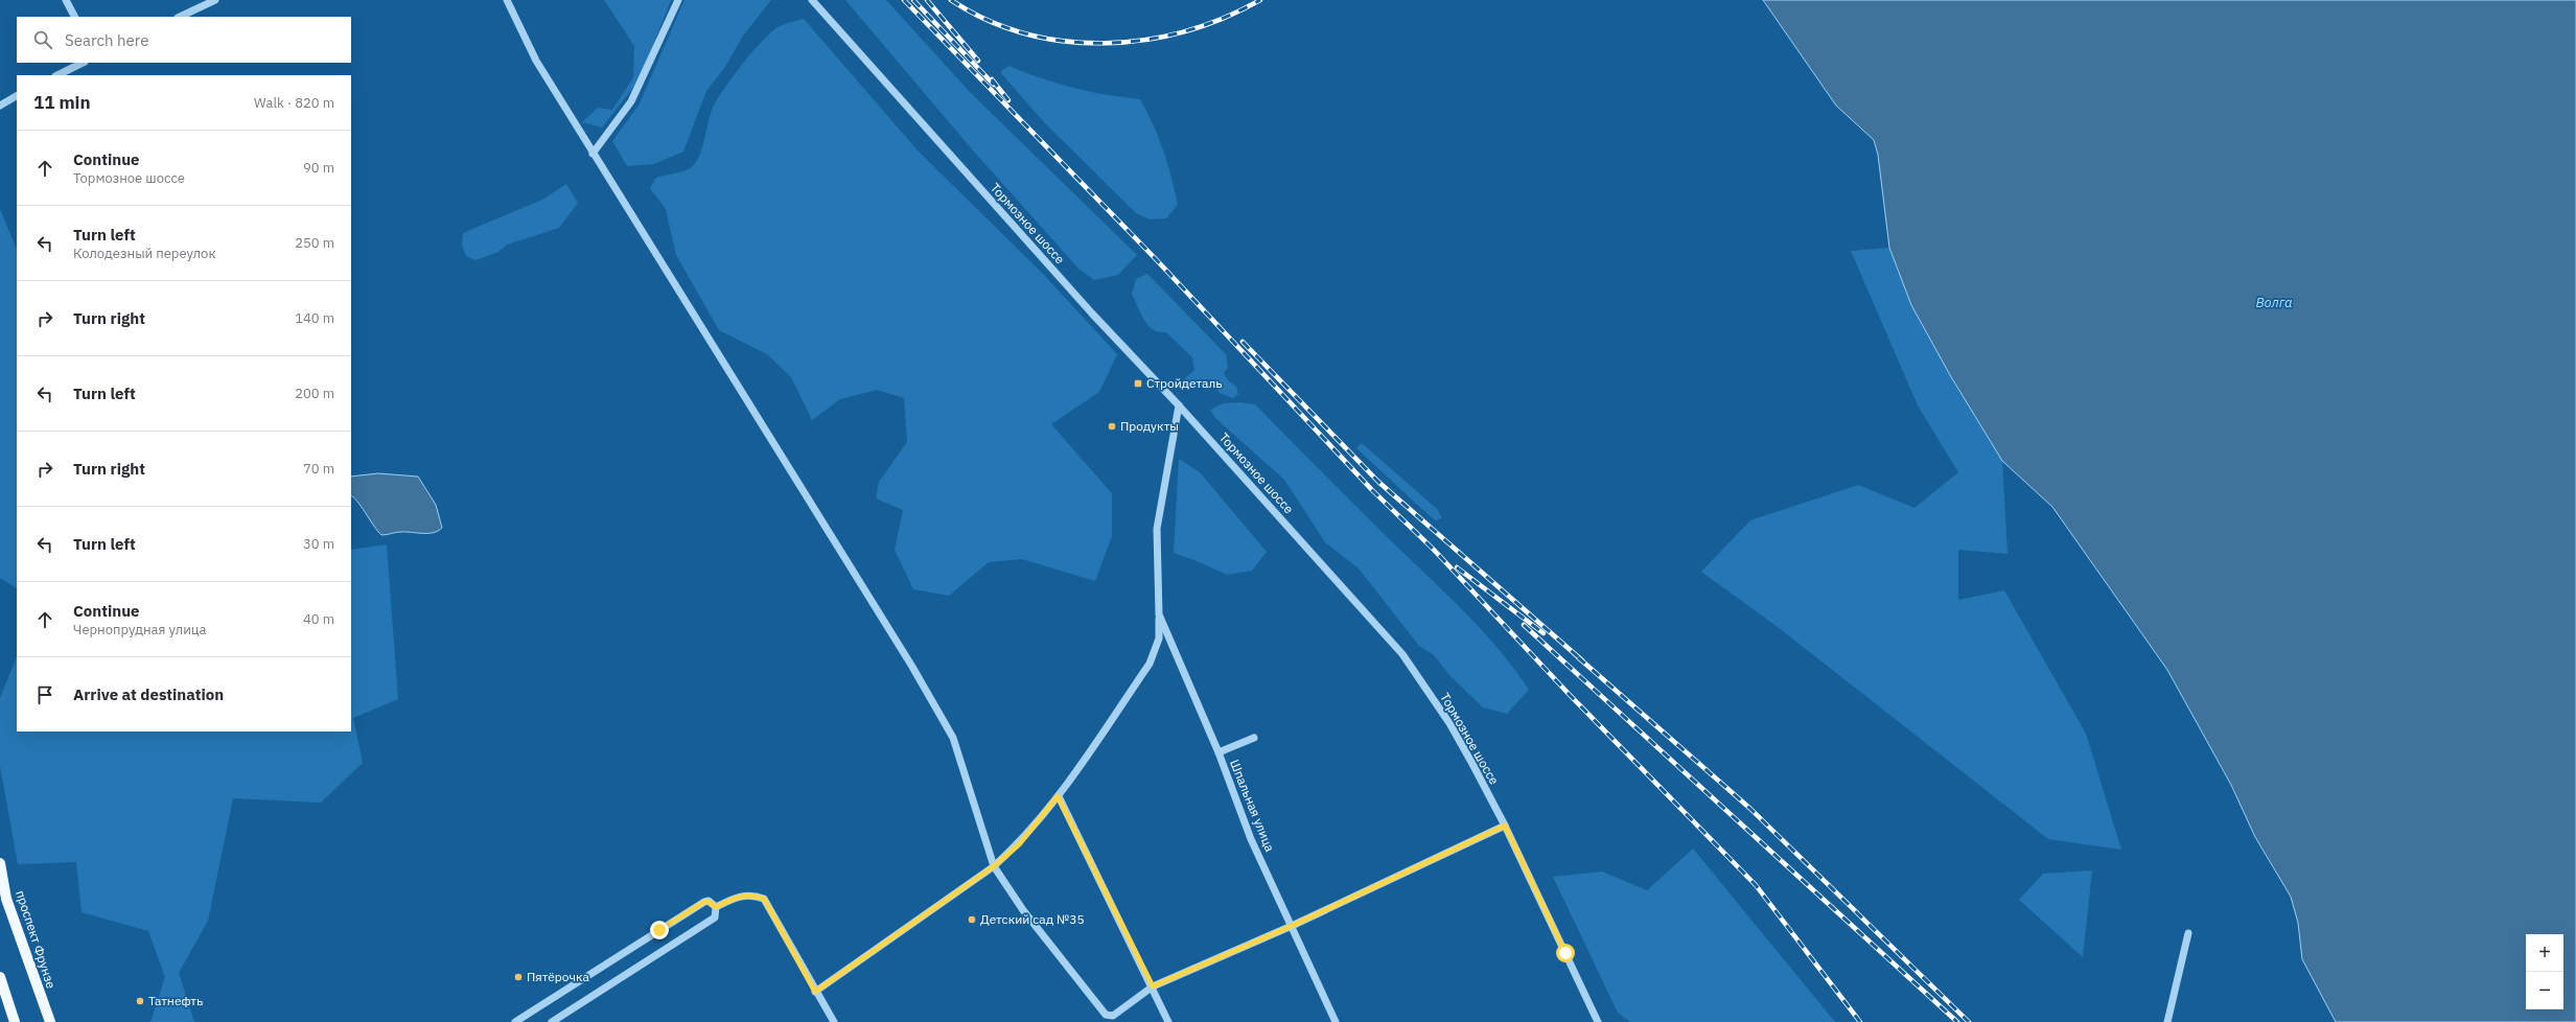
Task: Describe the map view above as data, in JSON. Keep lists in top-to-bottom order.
{
  "streets": {
    "main road": ["проспект Фрунзе"],
    "street": ["Тормозное шоссе", "Шпальная улица"]
  },
  "crossings": [
    ["Тормозное шоссе", "Шпальная улица"]
  ],
  "water": ["Волга"],
  "places": {
    "transit": ["Стройдеталь"],
    "other": [
      "Продукты",
      "Детский сад №35",
      "Пятёрочка",
      "Татнефть"
    ]
  },
  "page": {
    "search": "Search here",
    "heading": ["11 min", "Walk · 820 m"],
    "list": [
      ["Continue", "Тормозное шоссе", "90 m"],
      ["Turn left", "Колодезный переулок", "250 m"],
      ["Turn right", "140 m"],
      ["Turn left", "200 m"],
      ["Turn right", "70 m"],
      ["Turn left", "30 m"],
      ["Continue", "Чернопрудная улица", "40 m"],
      "Arrive at destination"
    ],
    "map_buttons": ["+", "−"]
  }
}
